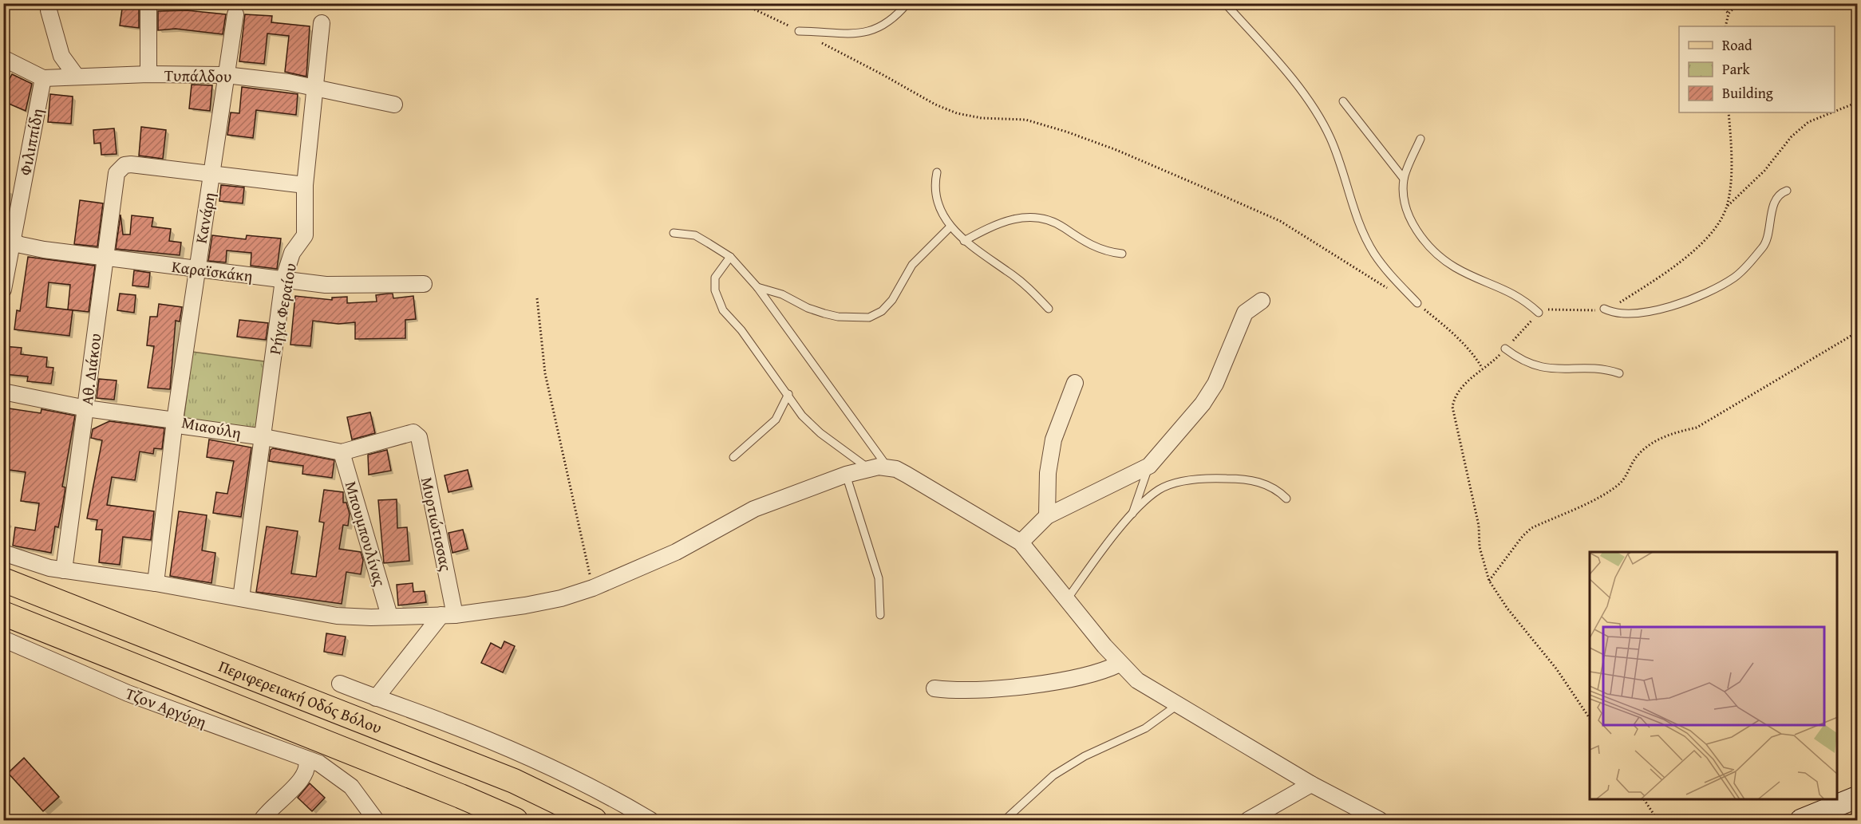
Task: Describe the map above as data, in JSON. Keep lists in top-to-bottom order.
{
  "streets": {
    "main road": ["Περιφερειακή Οδός Βόλου"],
    "street": [
      "Τυπάλδου",
      "Φιλιππίδη",
      "Κανάρη",
      "Καραϊσκάκη",
      "Ρήγα Φεραίου",
      "Αθ. Διάκου",
      "Μιαούλη",
      "Μυρτιώτισσας",
      "Μπουμπουλίνας",
      "Τζον Αργύρη"
    ]
  },
  "crossings": [
    ["Τυπάλδου", "Φιλιππίδη"],
    ["Τυπάλδου", "Κανάρη"],
    ["Τυπάλδου", "Ρήγα Φεραίου"],
    ["Φιλιππίδη", "Καραϊσκάκη"],
    ["Κανάρη", "Καραϊσκάκη"],
    ["Κανάρη", "Αθ. Διάκου"],
    ["Κανάρη", "Μιαούλη"],
    ["Καραϊσκάκη", "Ρήγα Φεραίου"],
    ["Καραϊσκάκη", "Αθ. Διάκου"],
    ["Ρήγα Φεραίου", "Μιαούλη"],
    ["Αθ. Διάκου", "Μιαούλη"],
    ["Μιαούλη", "Μυρτιώτισσας"],
    ["Μιαούλη", "Μπουμπουλίνας"]
  ],
  "legend": ["Road", "Park", "Building"]
}
